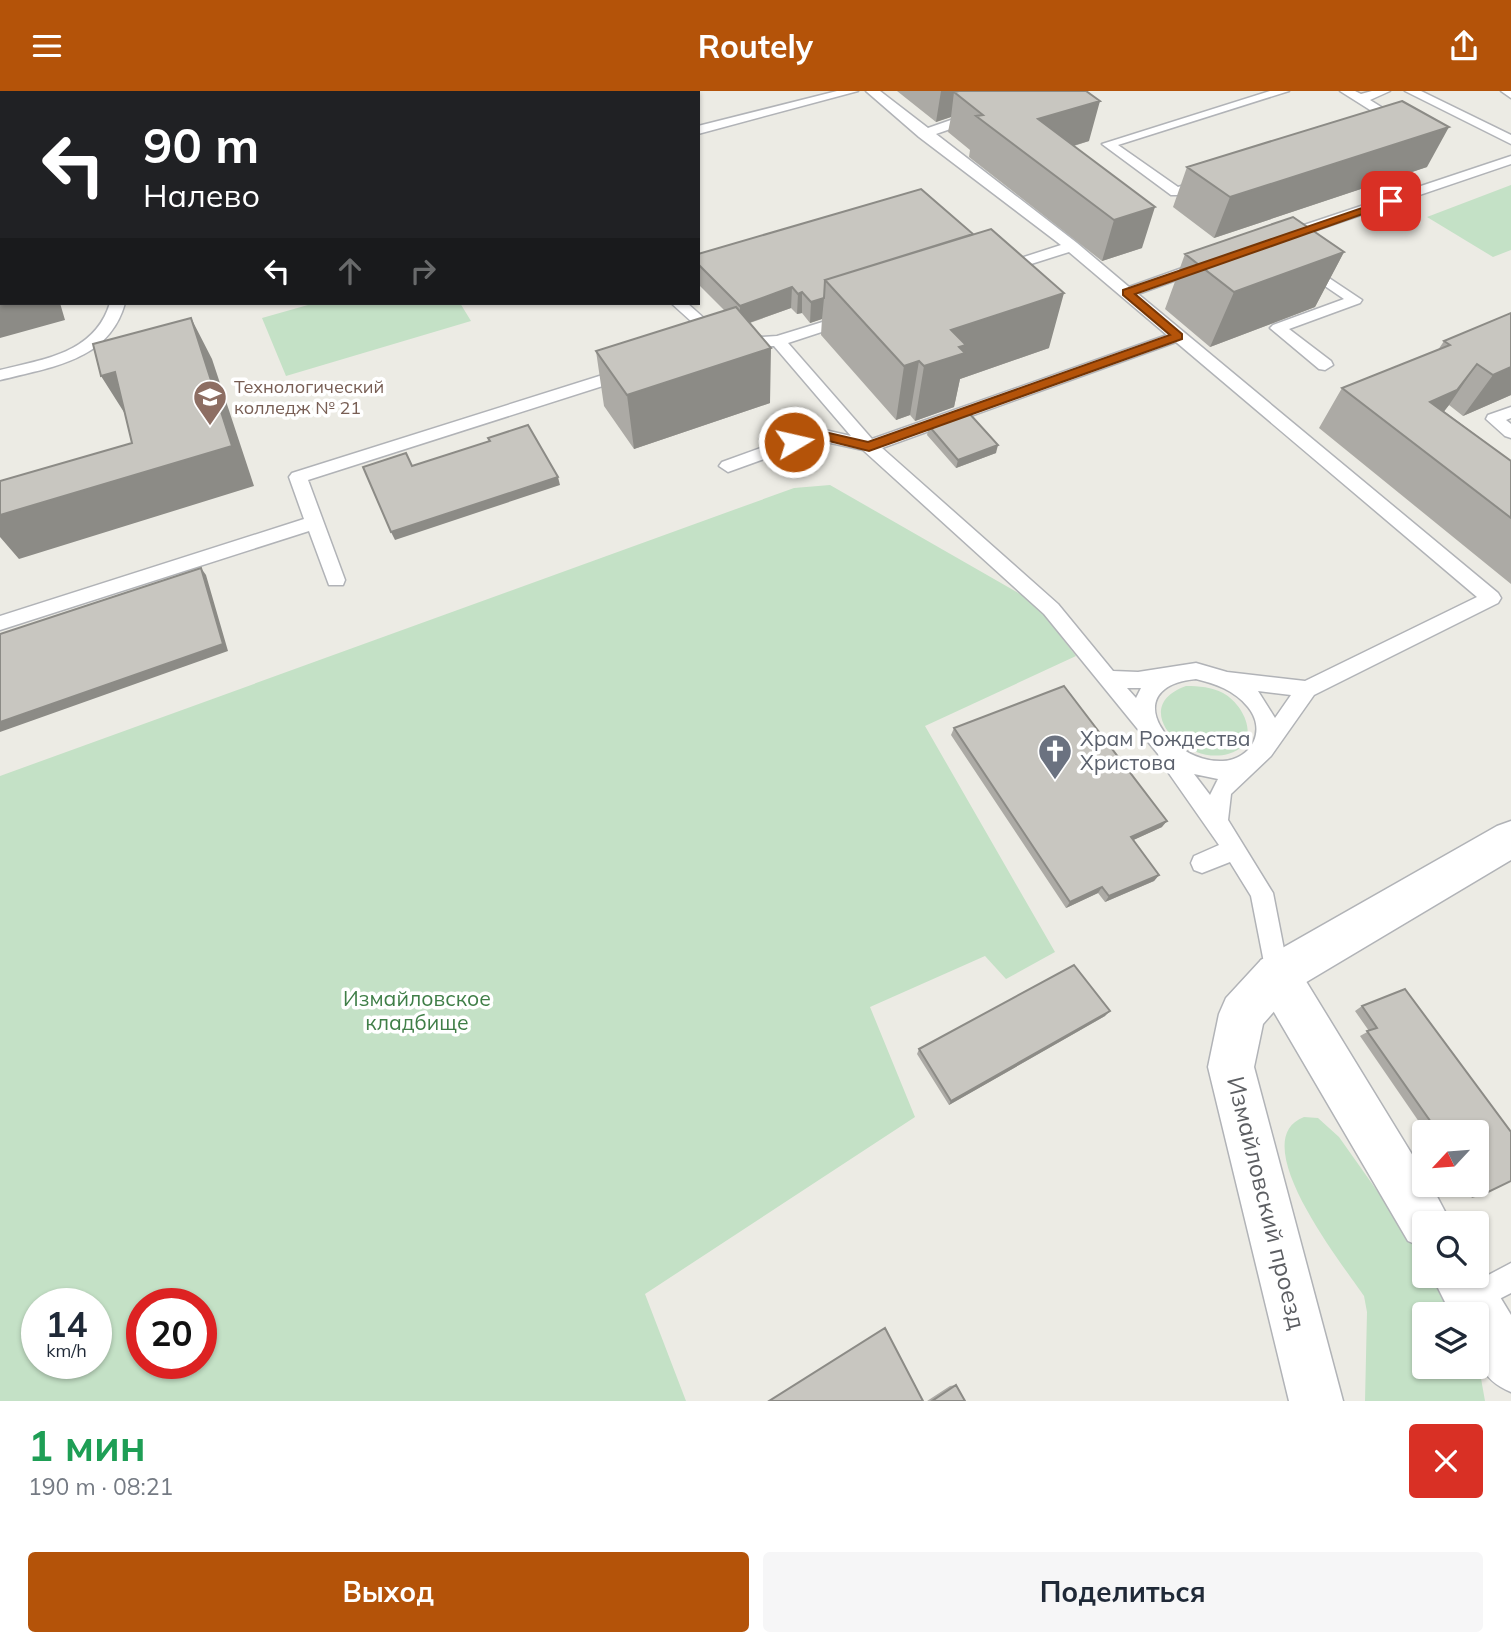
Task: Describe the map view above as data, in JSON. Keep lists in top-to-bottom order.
{
  "streets": {
    "street": ["Измайловский проезд"]
  },
  "parks": ["Измайловское кладбище"],
  "places": {
    "school or university": ["Технологический колледж № 21"],
    "church": ["Храм Рождества Христова"]
  },
  "north": "bottom left",
  "page": {
    "header": "Routely",
    "turn": ["90 m", "Налево"],
    "speed": "14 km/h",
    "limit": "20",
    "heading": ["1 мин", "190 m · 08:21"],
    "buttons": ["Выход", "Поделиться"]
  }
}
